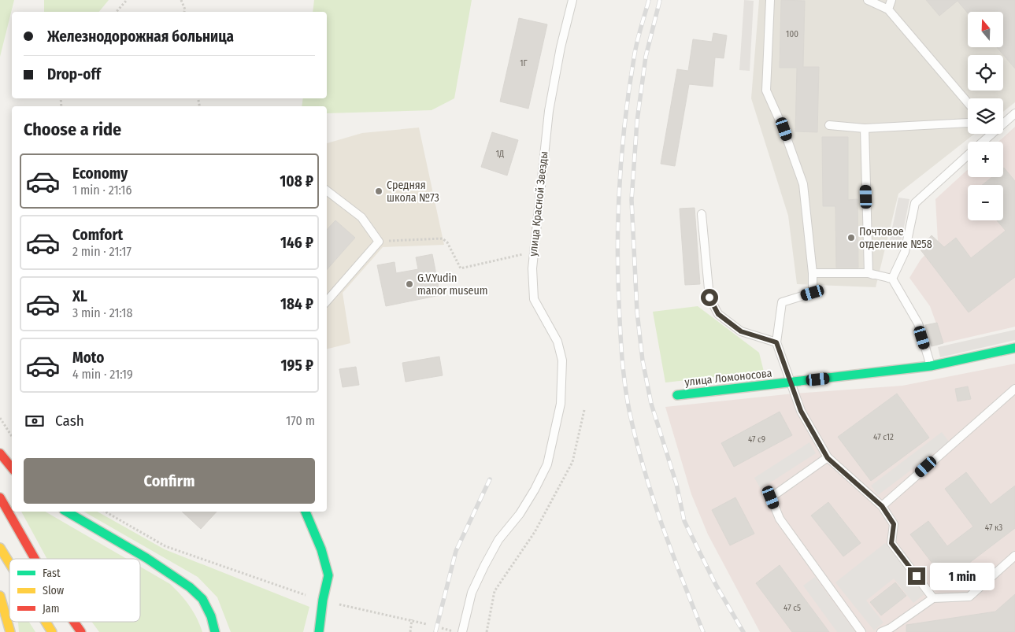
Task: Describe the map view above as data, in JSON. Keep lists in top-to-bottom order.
{
  "streets": {
    "main road": ["улица Ломоносова"],
    "lane": ["улица Красной Звезды"]
  },
  "places": ["Средняя школа №73", "Почтовое отделение №58", "G.V.Yudin manor museum"],
  "house_numbers": [
    "100",
    "1Г",
    "1Д",
    "47 с12",
    "47 с9",
    "47 к3",
    "47 с5"
  ],
  "legend": ["Fast", "Slow", "Jam"],
  "north": "top",
  "page": {
    "map_buttons": ["+", "−"],
    "banner": ["Железнодорожная больница", "Drop-off"],
    "heading": "Choose a ride",
    "list": [
      {
        "name": "Economy",
        "note": "1 min · 21:16",
        "value": "108 ₽"
      },
      {
        "name": "Comfort",
        "note": "2 min · 21:17",
        "value": "146 ₽"
      },
      {
        "name": "XL",
        "note": "3 min · 21:18",
        "value": "184 ₽"
      },
      {
        "name": "Moto",
        "note": "4 min · 21:19",
        "value": "195 ₽"
      }
    ],
    "pay": ["Cash", "170 m"],
    "buttons": "Confirm",
    "bubble": "1 min"
  }
}
